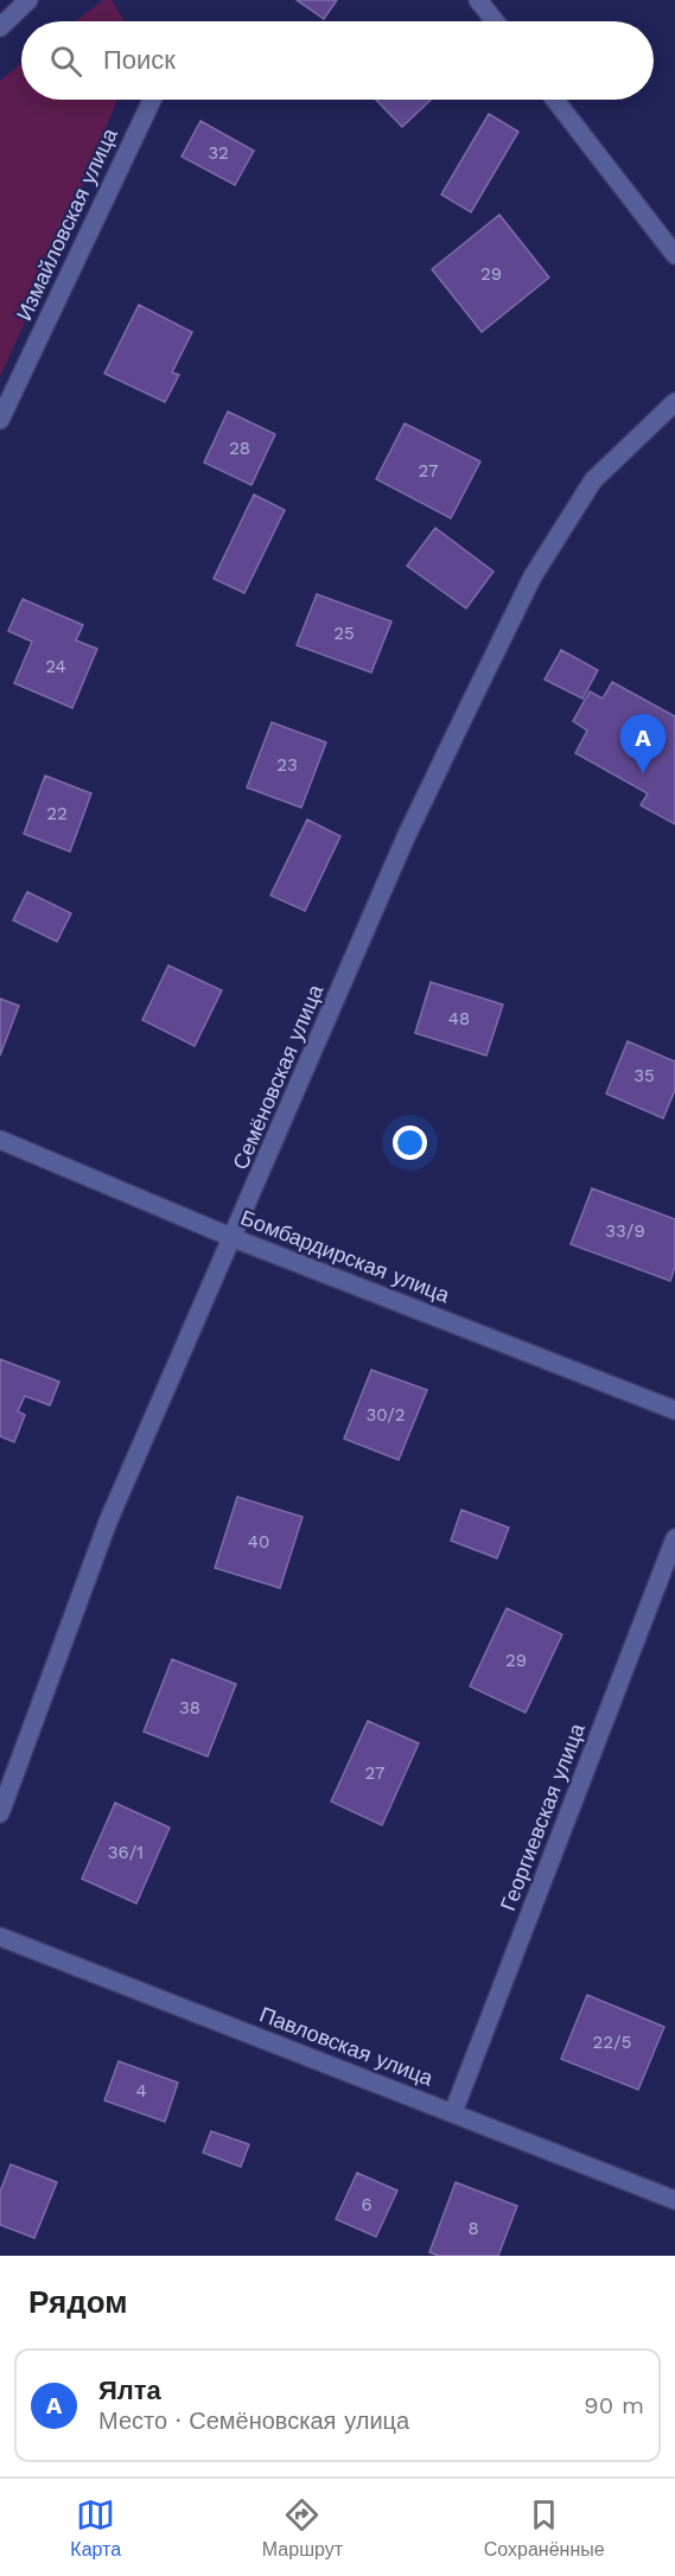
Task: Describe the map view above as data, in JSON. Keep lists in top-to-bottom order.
{
  "streets": {
    "street": [
      "Измайловская улица",
      "Семёновская улица",
      "Бомбардирская улица",
      "Георгиевская улица",
      "Павловская улица"
    ]
  },
  "crossings": [
    ["Семёновская улица", "Бомбардирская улица"],
    ["Георгиевская улица", "Павловская улица"]
  ],
  "house_numbers": [
    "32",
    "29",
    "28",
    "27",
    "25",
    "24",
    "23",
    "22",
    "48",
    "35",
    "33/9",
    "30/2",
    "40",
    "29",
    "38",
    "27",
    "36/1",
    "22/5",
    "4",
    "6",
    "8"
  ],
  "page": {
    "search": "Поиск",
    "pins": "A",
    "heading": "Рядом",
    "list": [
      {
        "mark": "A",
        "name": "Ялта",
        "note": "Место · Семёновская улица",
        "value": "90 m"
      }
    ],
    "nav": ["Карта", "Маршрут", "Сохранённые"]
  }
}
